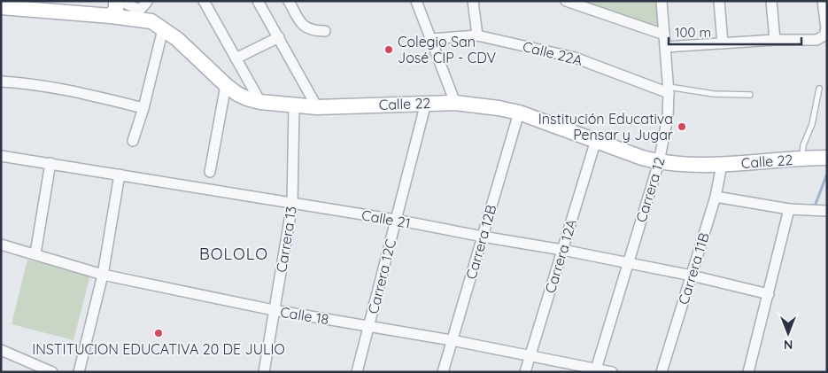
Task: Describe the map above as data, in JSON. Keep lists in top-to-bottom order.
{
  "streets": {
    "street": [
      "Calle 22A",
      "Calle 22",
      "Carrera 12",
      "Calle 21",
      "Carrera 13",
      "Carrera 12B",
      "Carrera 12A",
      "Carrera 11B",
      "Carrera 12C",
      "Calle 18"
    ]
  },
  "crossings": [
    ["Calle 22A", "Carrera 12"],
    ["Calle 22", "Carrera 12"],
    ["Calle 22", "Carrera 13"],
    ["Calle 22", "Carrera 12B"],
    ["Calle 22", "Carrera 12A"],
    ["Calle 22", "Carrera 11B"],
    ["Calle 22", "Carrera 12C"],
    ["Carrera 12", "Calle 21"],
    ["Carrera 12", "Calle 18"],
    ["Calle 21", "Carrera 13"],
    ["Calle 21", "Carrera 12B"],
    ["Calle 21", "Carrera 12A"],
    ["Calle 21", "Carrera 11B"],
    ["Calle 21", "Carrera 12C"],
    ["Carrera 13", "Calle 18"],
    ["Carrera 12B", "Calle 18"],
    ["Carrera 12A", "Calle 18"],
    ["Carrera 12C", "Calle 18"]
  ],
  "districts": ["BOLOLO"],
  "places": ["Colegio San José CIP - CDV", "Institución Educativa Pensar y Jugar", "INSTITUCION EDUCATIVA 20 DE JULIO"],
  "scale_bar": "100 m",
  "north": "bottom"
}
